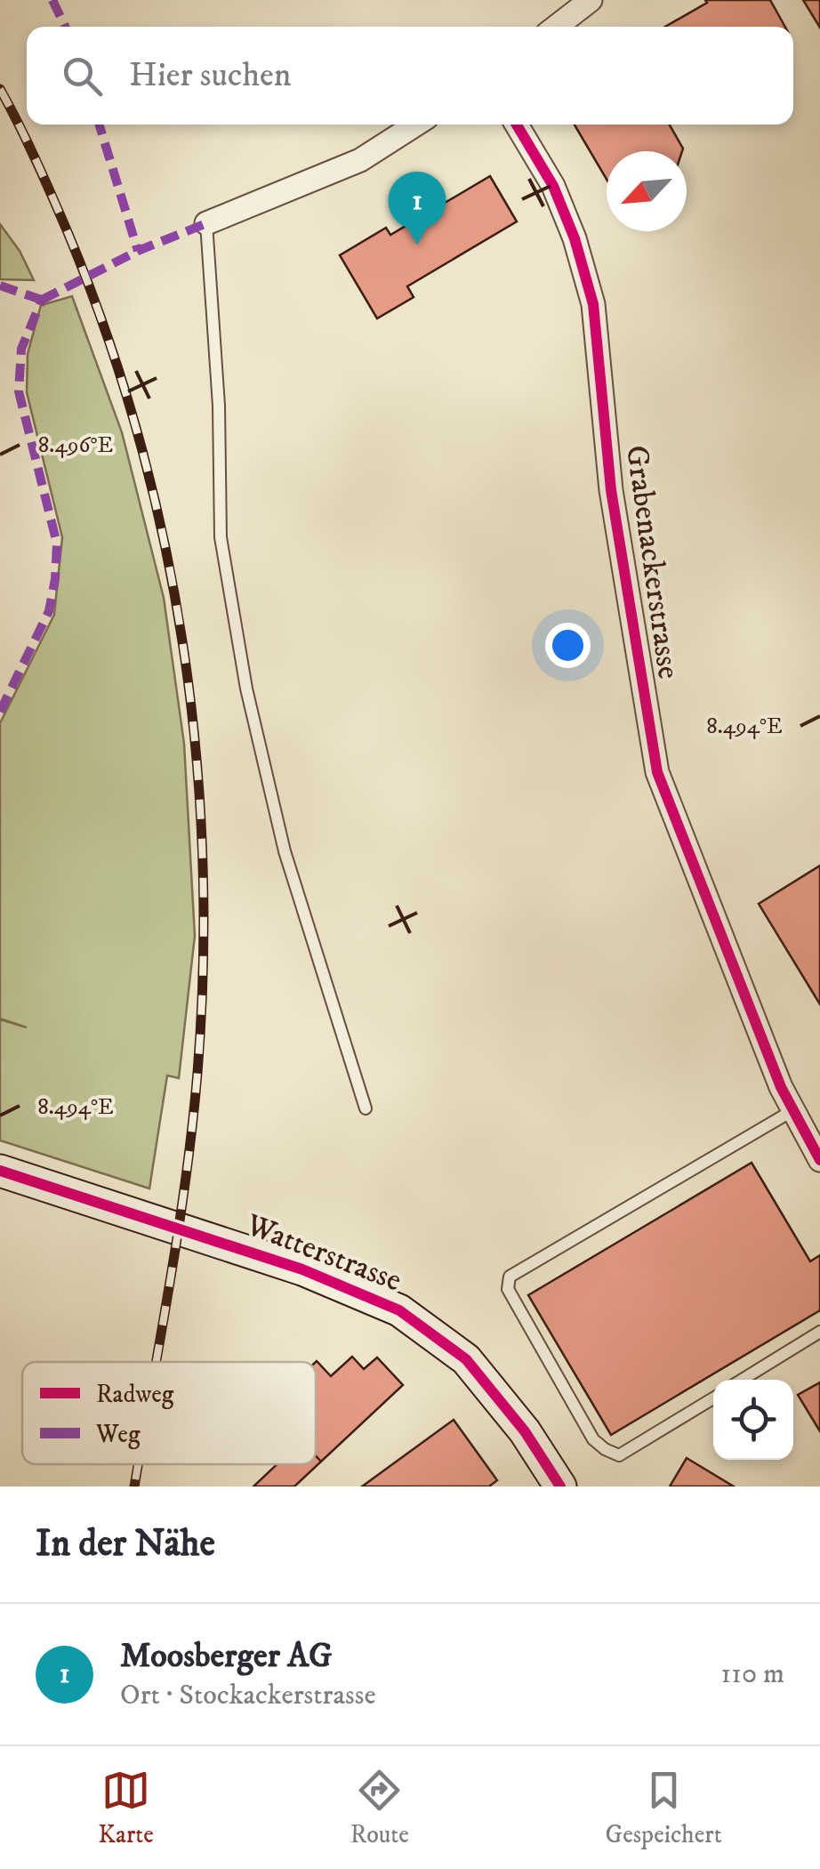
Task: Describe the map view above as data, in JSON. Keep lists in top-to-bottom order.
{
  "streets": {
    "street": ["Grabenackerstrasse", "Watterstrasse"]
  },
  "legend": ["Radweg", "Weg"],
  "north": "bottom left",
  "page": {
    "search": "Hier suchen",
    "pins": "1",
    "heading": "In der Nähe",
    "list": [
      {
        "mark": "1",
        "name": "Moosberger AG",
        "note": "Ort · Stockackerstrasse",
        "value": "110 m"
      }
    ],
    "nav": ["Karte", "Route", "Gespeichert"]
  },
  "coordinates": ["8.496°E", "8.494°E"]
}
